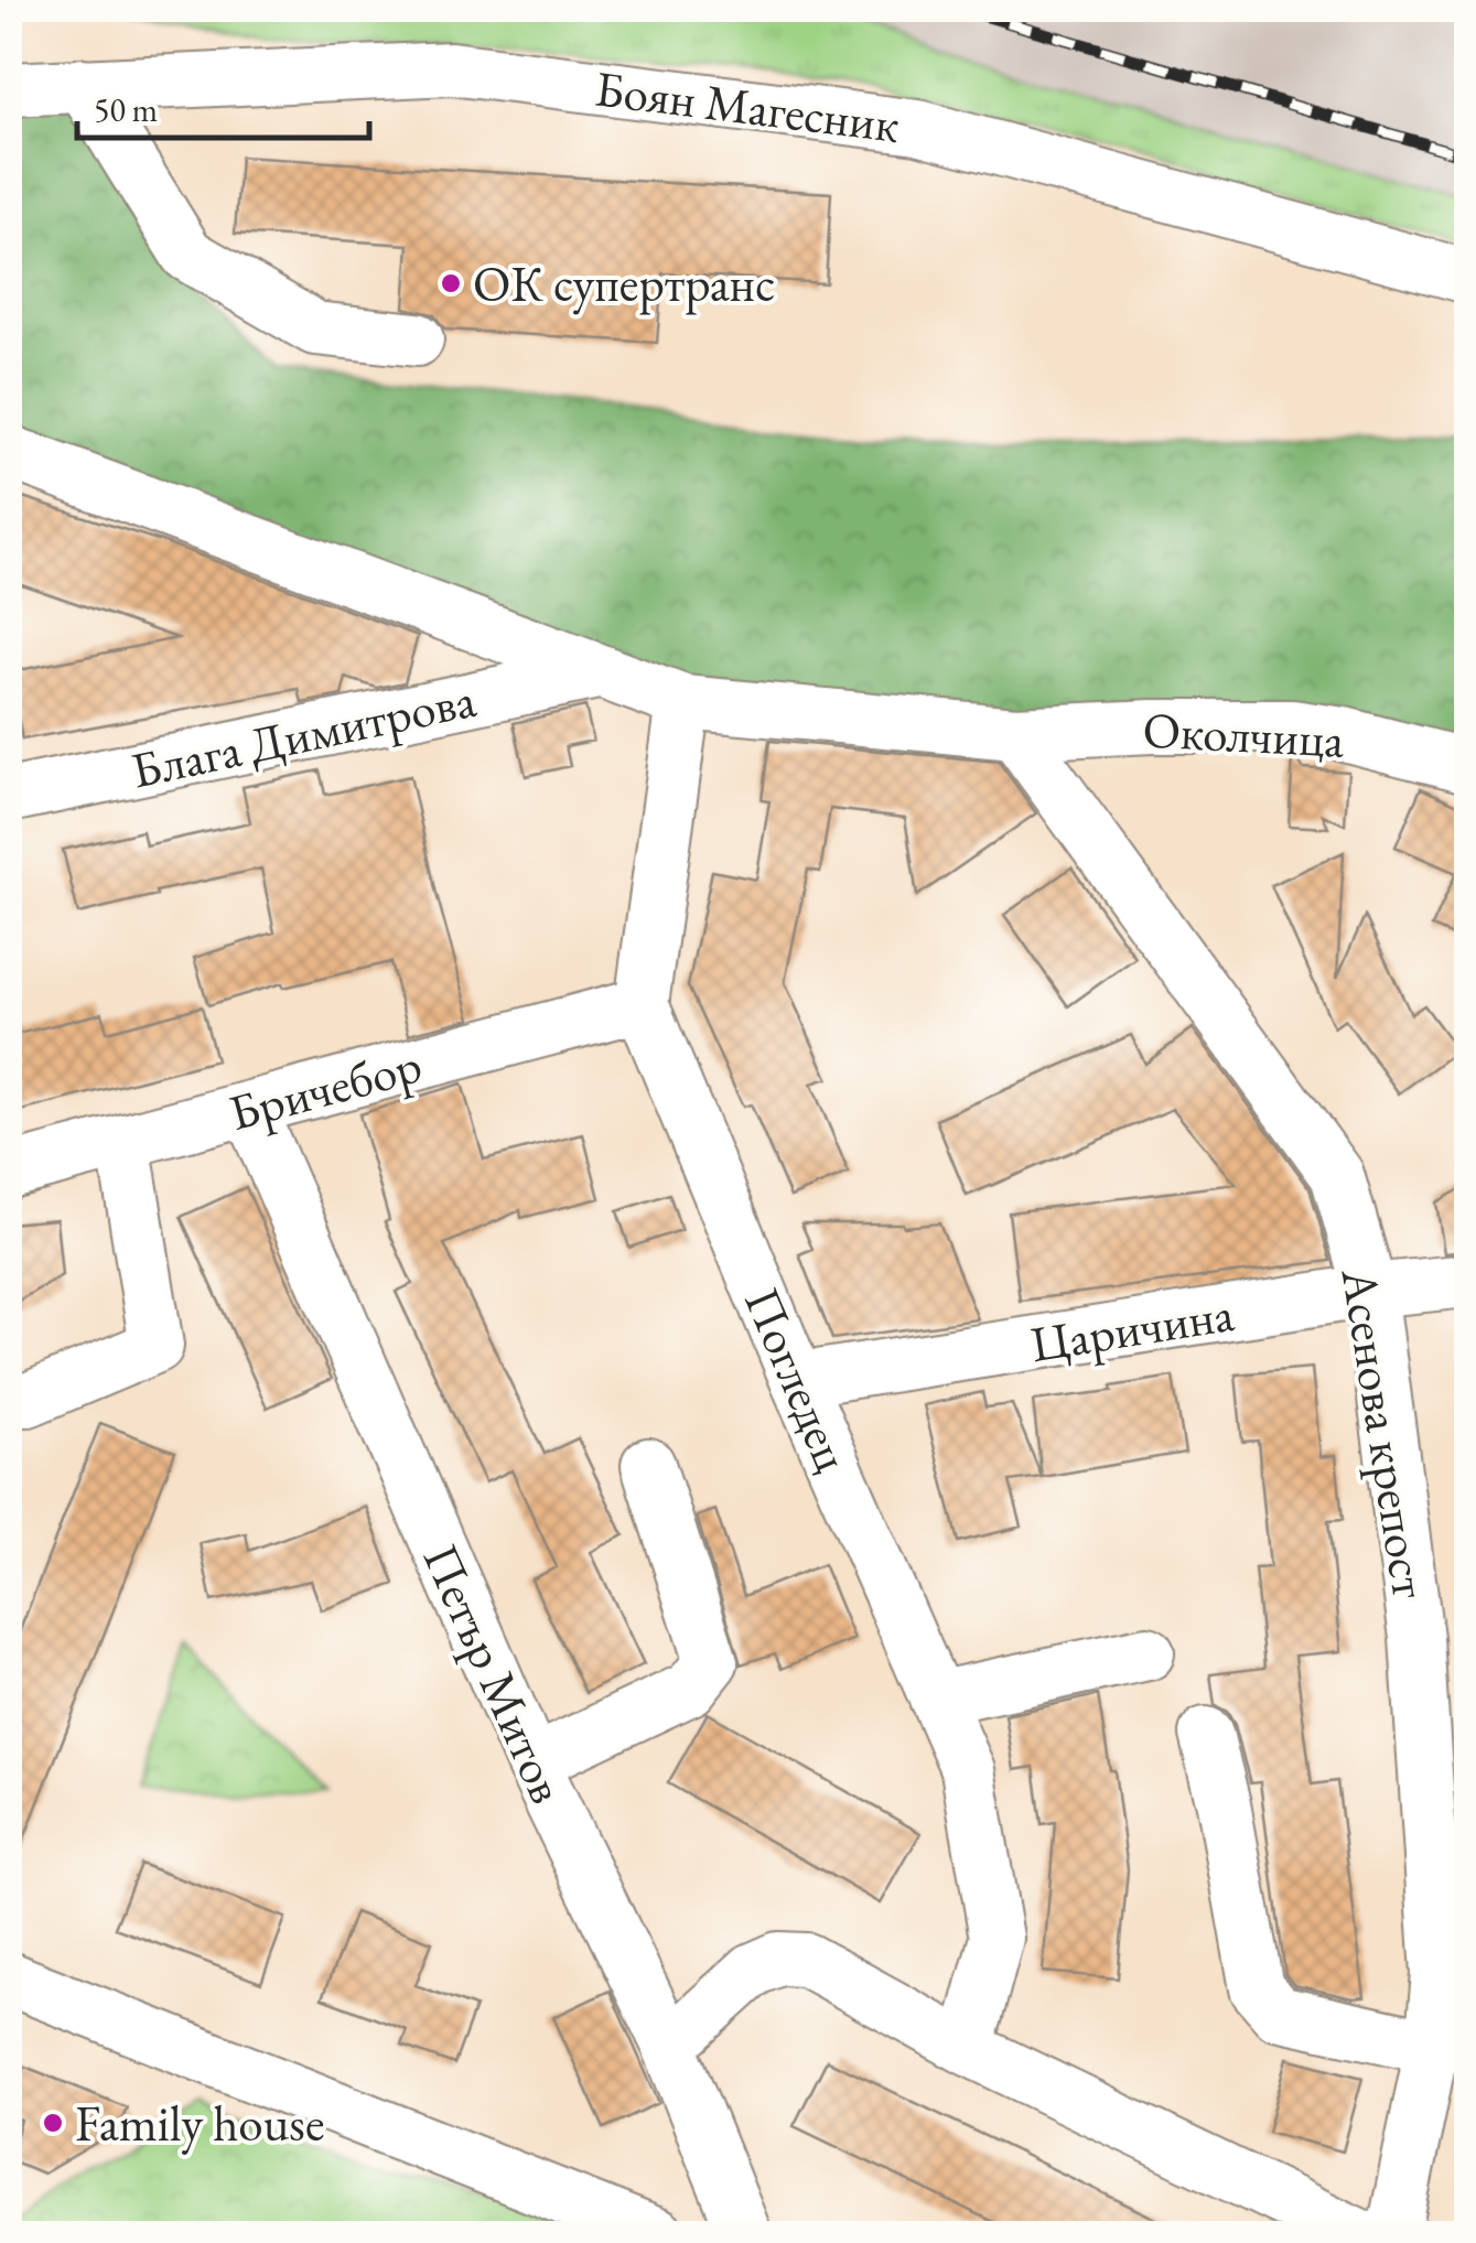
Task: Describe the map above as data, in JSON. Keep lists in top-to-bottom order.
{
  "streets": {
    "street": [
      "Боян Магесник",
      "Блага Димитрова",
      "Околчица",
      "Бричебор",
      "Царичина",
      "Погледец",
      "Асенова крепост",
      "Петър Митов"
    ]
  },
  "crossings": [
    ["Околчица", "Асенова крепост"],
    ["Бричебор", "Погледец"],
    ["Бричебор", "Петър Митов"],
    ["Царичина", "Погледец"],
    ["Царичина", "Асенова крепост"]
  ],
  "places": ["ОК супертранс", "Family house"],
  "scale_bar": "50 m"
}
